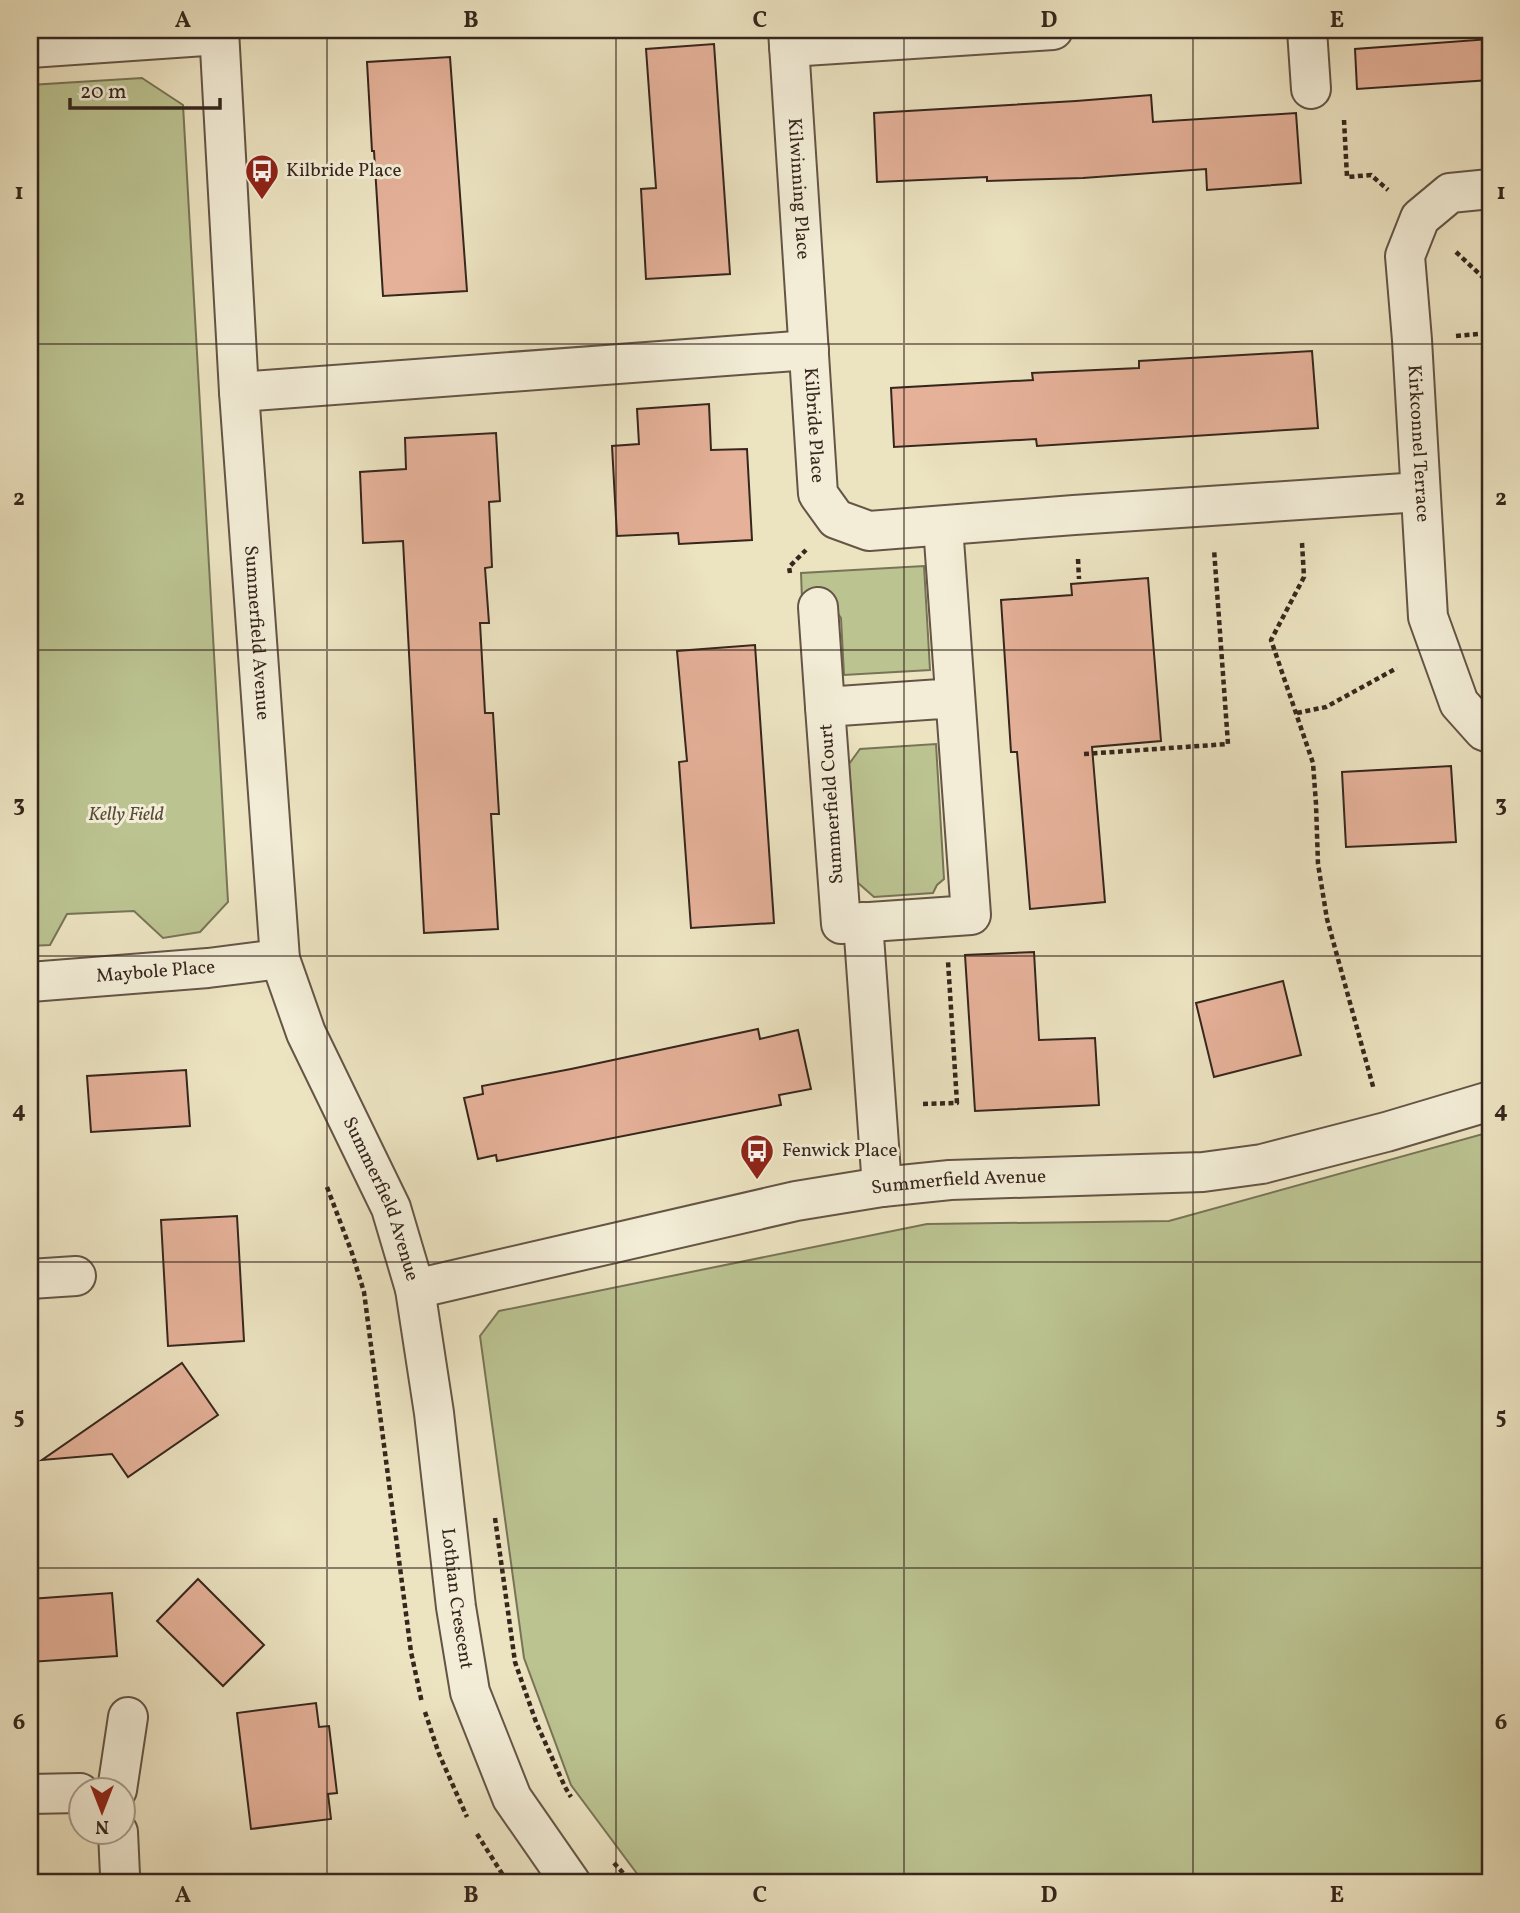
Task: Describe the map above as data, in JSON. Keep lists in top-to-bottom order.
{
  "streets": {
    "street": [
      "Kilwinning Place",
      "Kilbride Place",
      "Kirkconnel Terrace",
      "Summerfield Avenue",
      "Summerfield Court",
      "Maybole Place",
      "Lothian Crescent"
    ]
  },
  "crossings": [
    ["Kilwinning Place", "Kilbride Place"],
    ["Kilbride Place", "Kirkconnel Terrace"],
    ["Kilbride Place", "Summerfield Avenue"],
    ["Kilbride Place", "Summerfield Court"],
    ["Summerfield Avenue", "Maybole Place"],
    ["Summerfield Avenue", "Lothian Crescent"]
  ],
  "parks": ["Kelly Field"],
  "places": {
    "bus stop": ["Kilbride Place", "Fenwick Place"]
  },
  "scale_bar": "20 m",
  "north": "bottom",
  "grid": {
    "columns": [
      "A",
      "B",
      "C",
      "D",
      "E"
    ],
    "rows": [
      "1",
      "2",
      "3",
      "4",
      "5",
      "6"
    ]
  }
}
